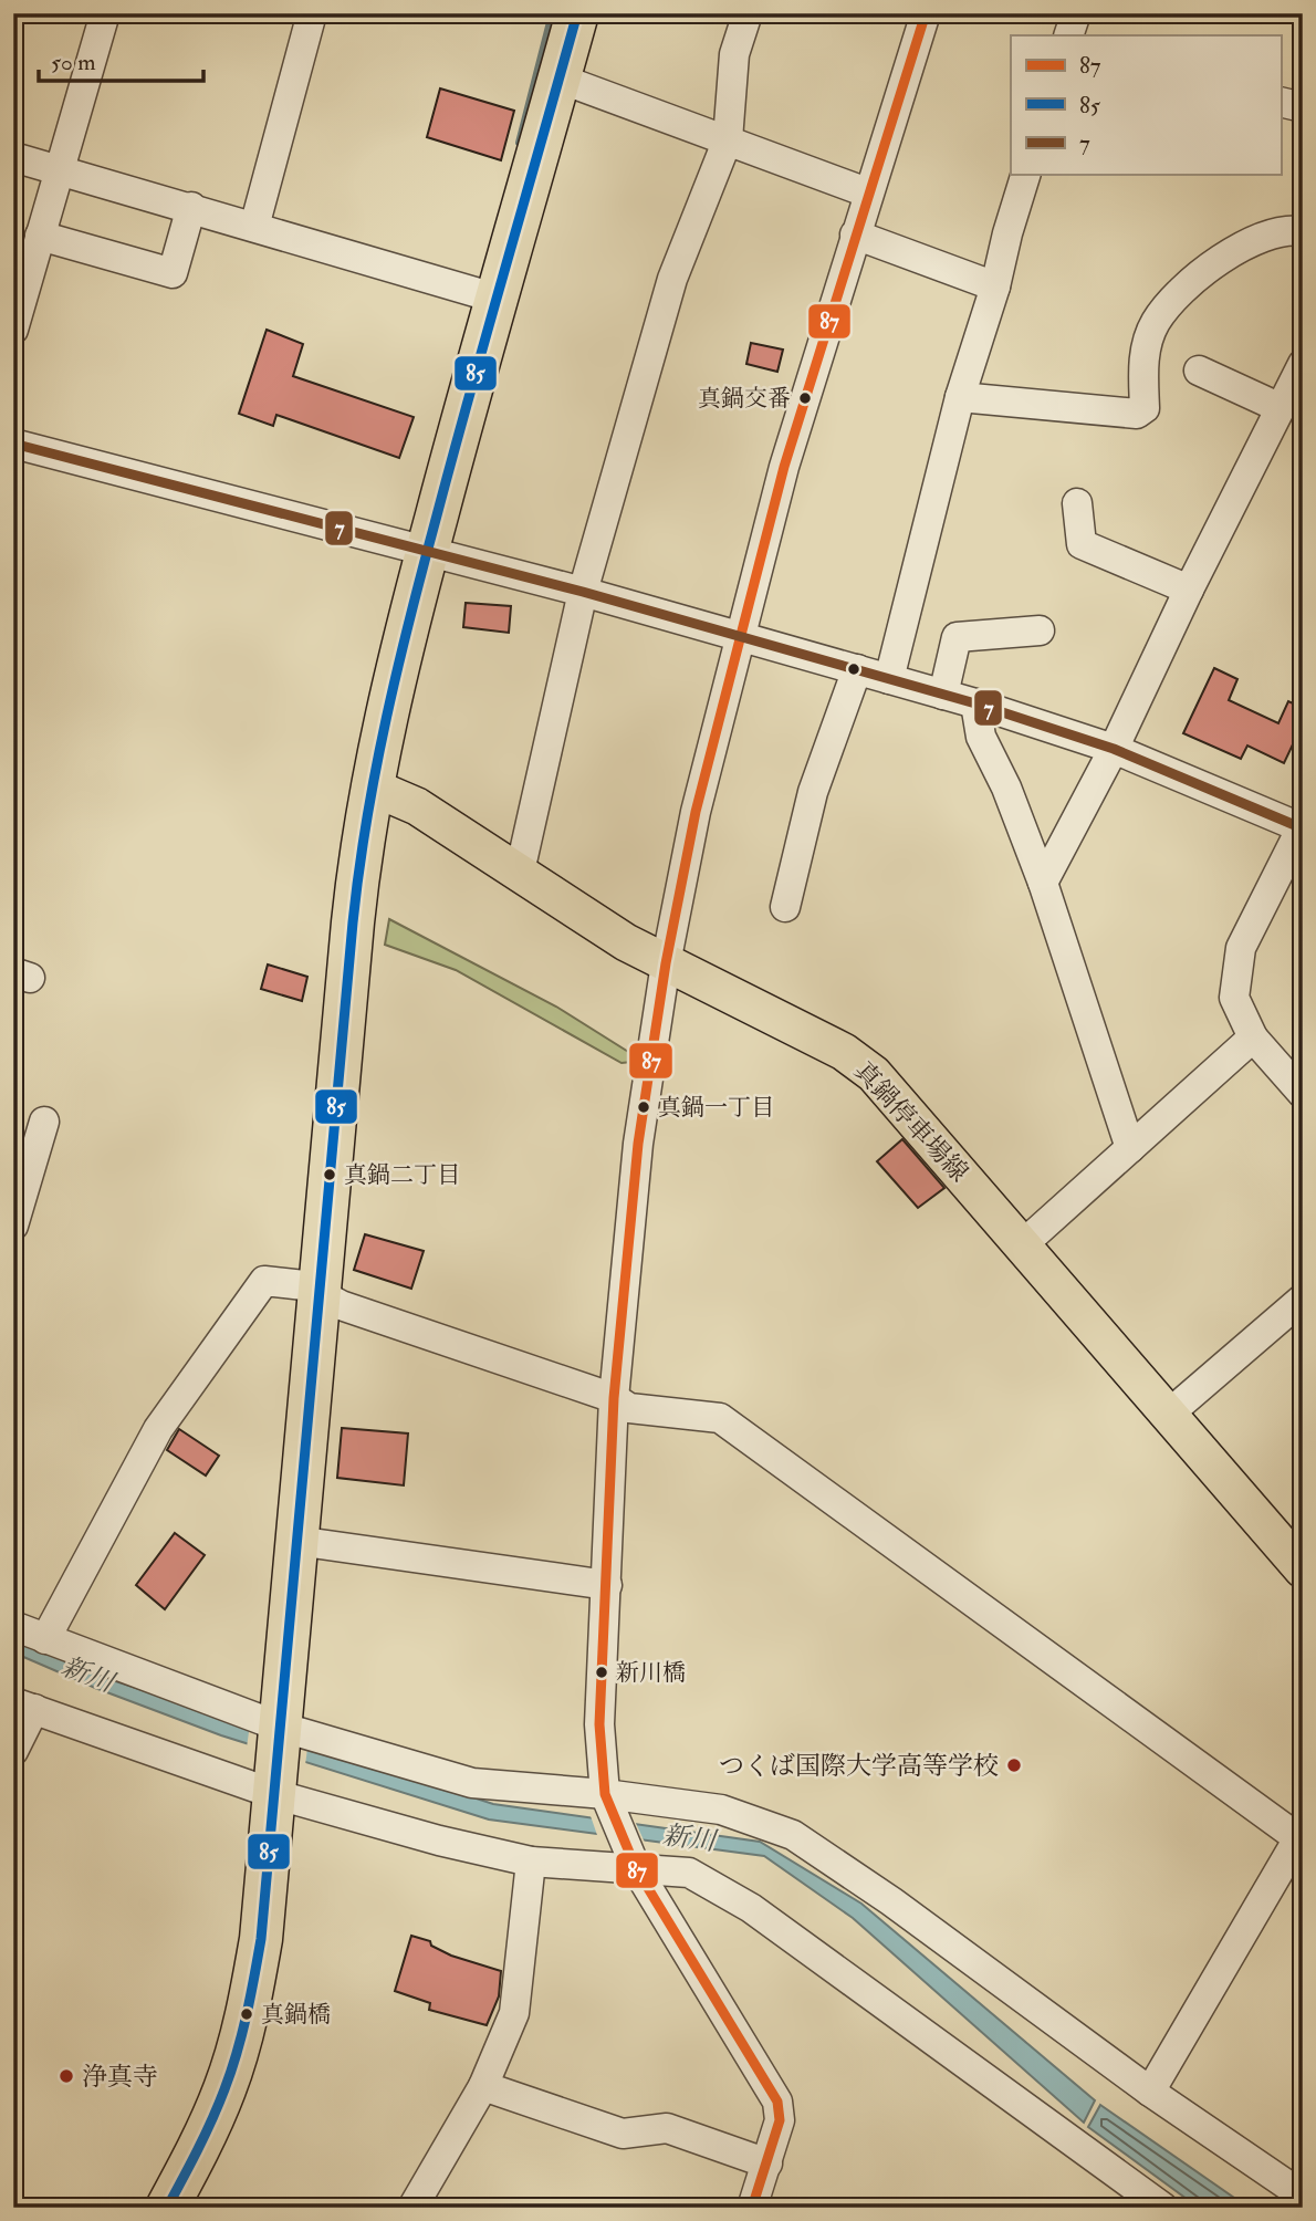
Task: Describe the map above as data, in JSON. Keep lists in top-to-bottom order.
{
  "streets": {
    "main road": ["真鍋停車場線"]
  },
  "water": ["新川"],
  "places": [
    "真鍋交番",
    "真鍋一丁目",
    "真鍋二丁目",
    "新川橋",
    "つくば国際大学高等学校",
    "真鍋橋",
    "浄真寺"
  ],
  "lines": ["transit line 87", "transit line 85", "transit line 7"],
  "legend": ["87", "85", "7"],
  "scale_bar": "50 m"
}
